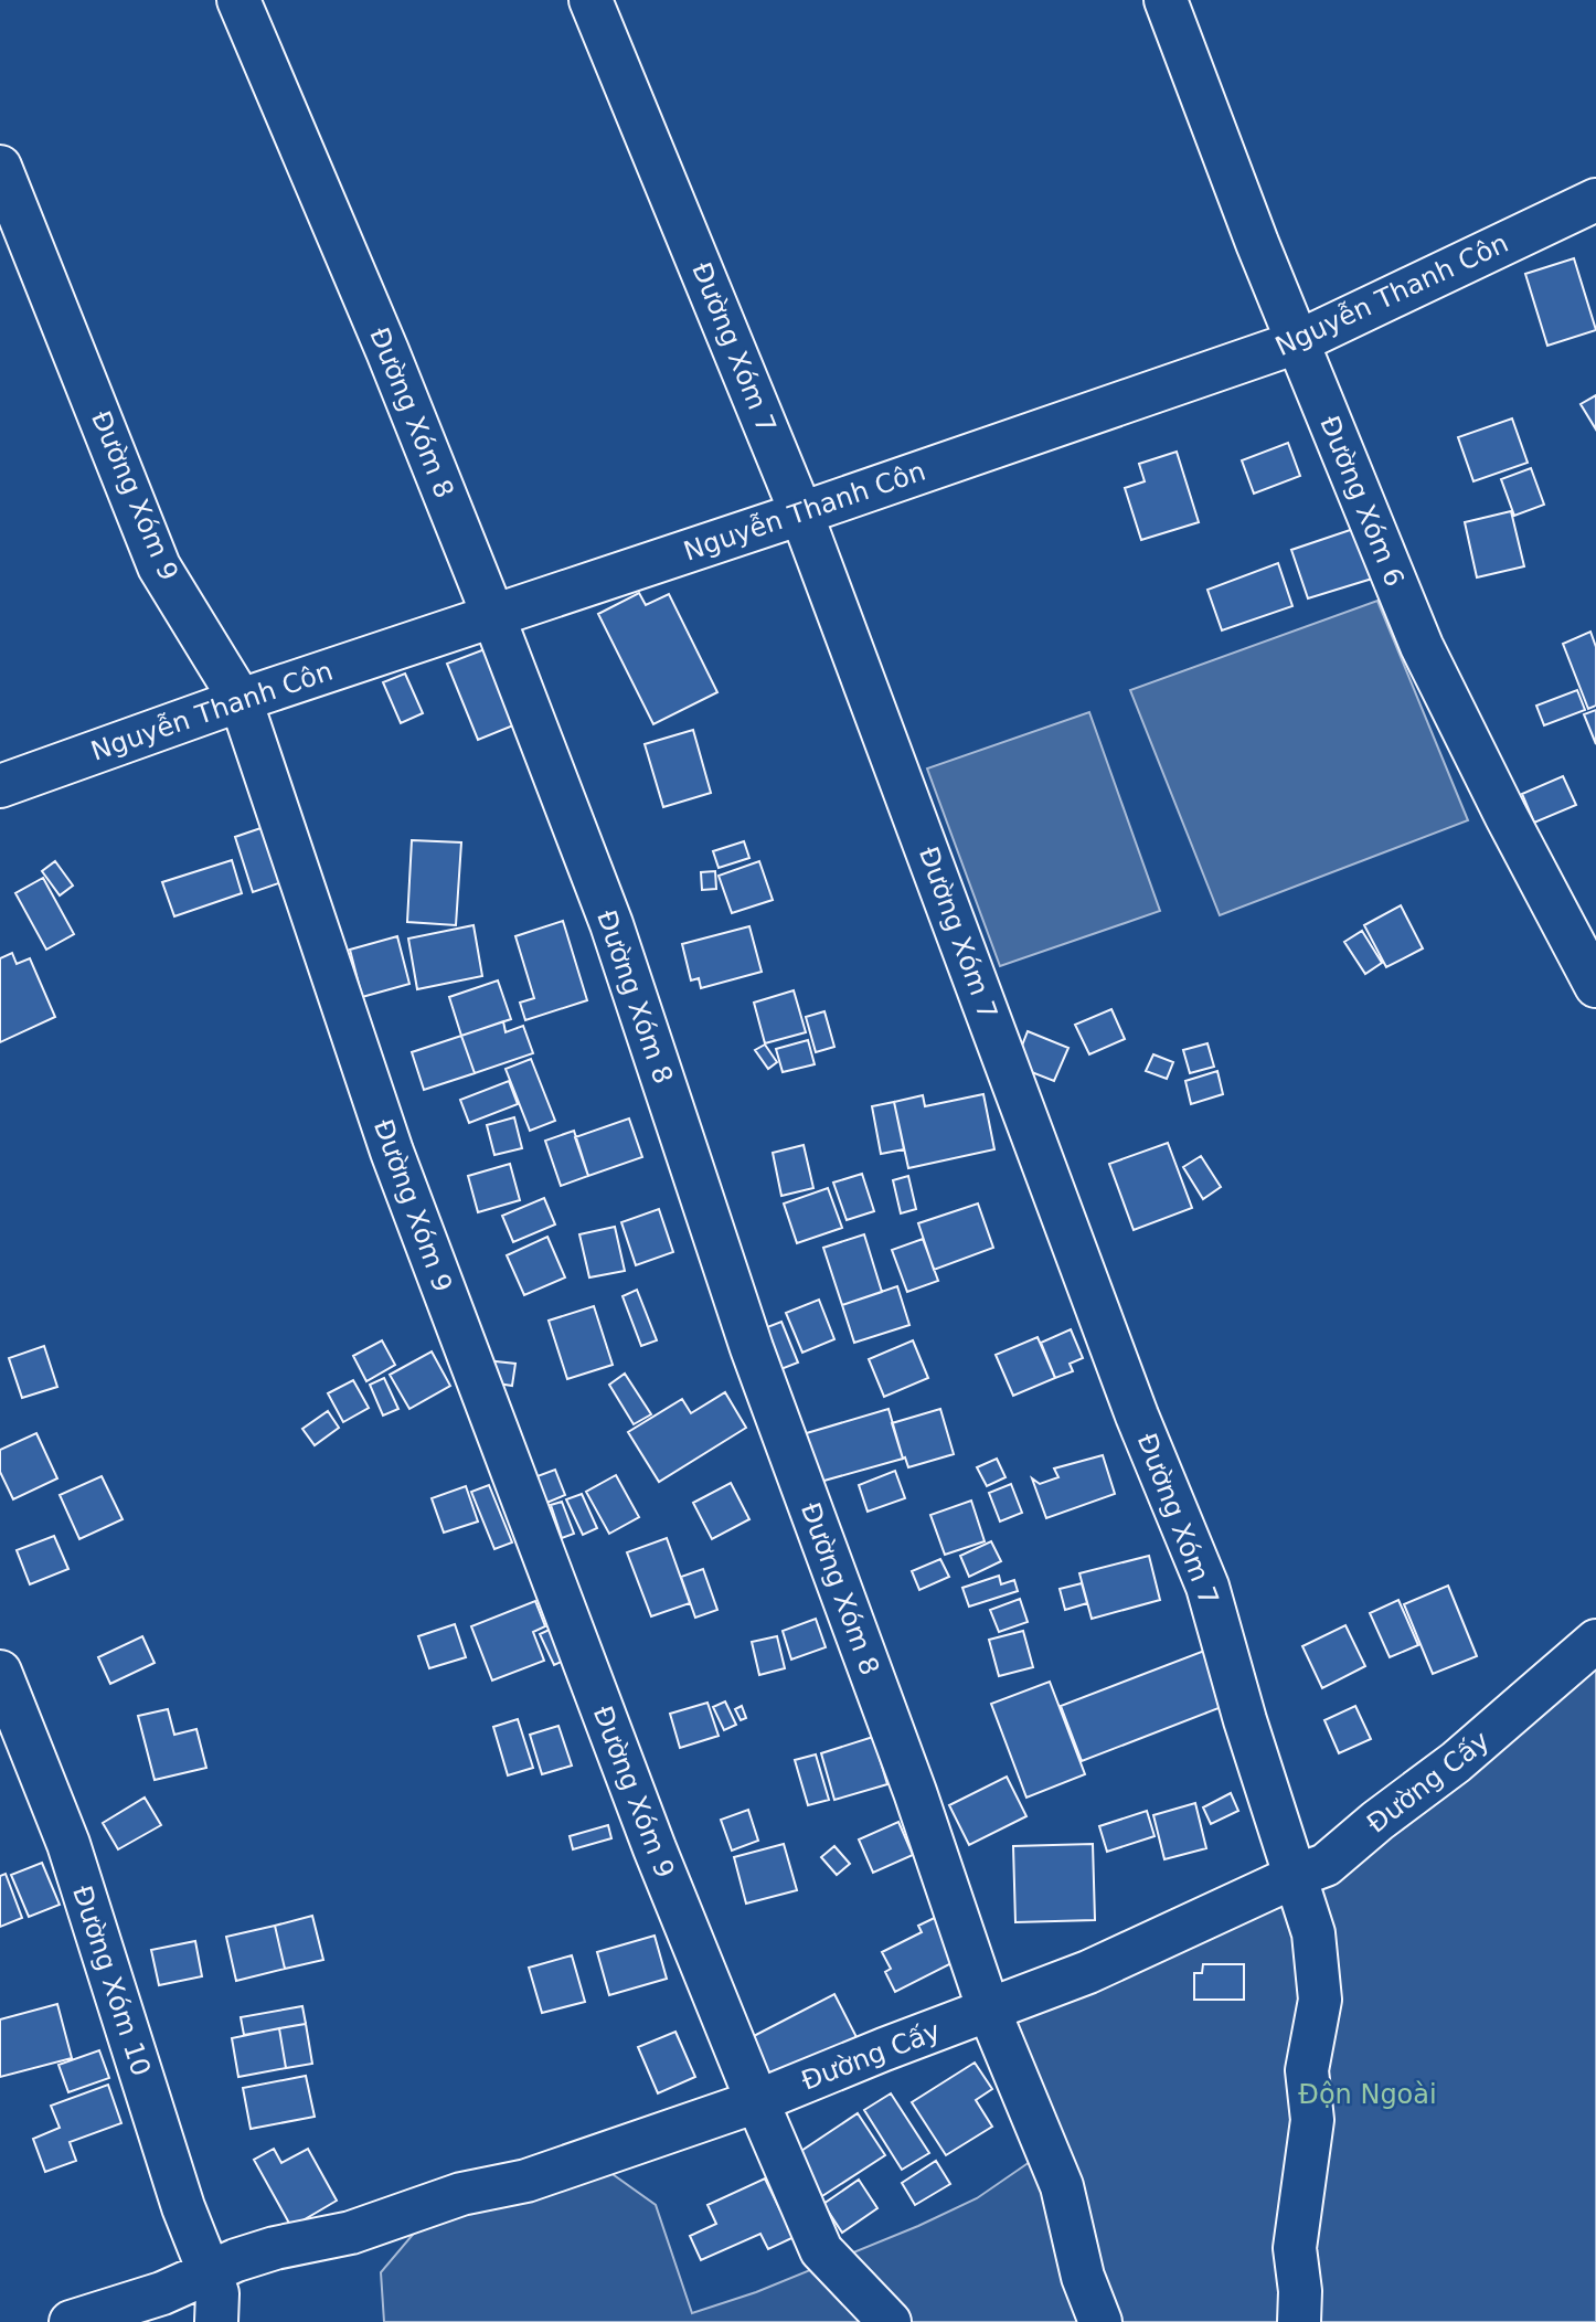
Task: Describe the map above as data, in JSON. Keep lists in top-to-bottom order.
{
  "streets": {
    "street": [
      "Nguyễn Thanh Côn",
      "Đường Xóm 7",
      "Đường Xóm 8",
      "Đường Xóm 9",
      "Đường Xóm 6",
      "Đường Cấy",
      "Đường Xóm 10"
    ]
  },
  "crossings": [
    ["Nguyễn Thanh Côn", "Đường Xóm 7"],
    ["Nguyễn Thanh Côn", "Đường Xóm 8"],
    ["Nguyễn Thanh Côn", "Đường Xóm 9"],
    ["Nguyễn Thanh Côn", "Đường Xóm 6"],
    ["Đường Xóm 7", "Đường Cấy"],
    ["Đường Xóm 8", "Đường Cấy"],
    ["Đường Xóm 9", "Đường Cấy"],
    ["Đường Cấy", "Đường Xóm 10"]
  ],
  "parks": ["Độn Ngoài"]
}
